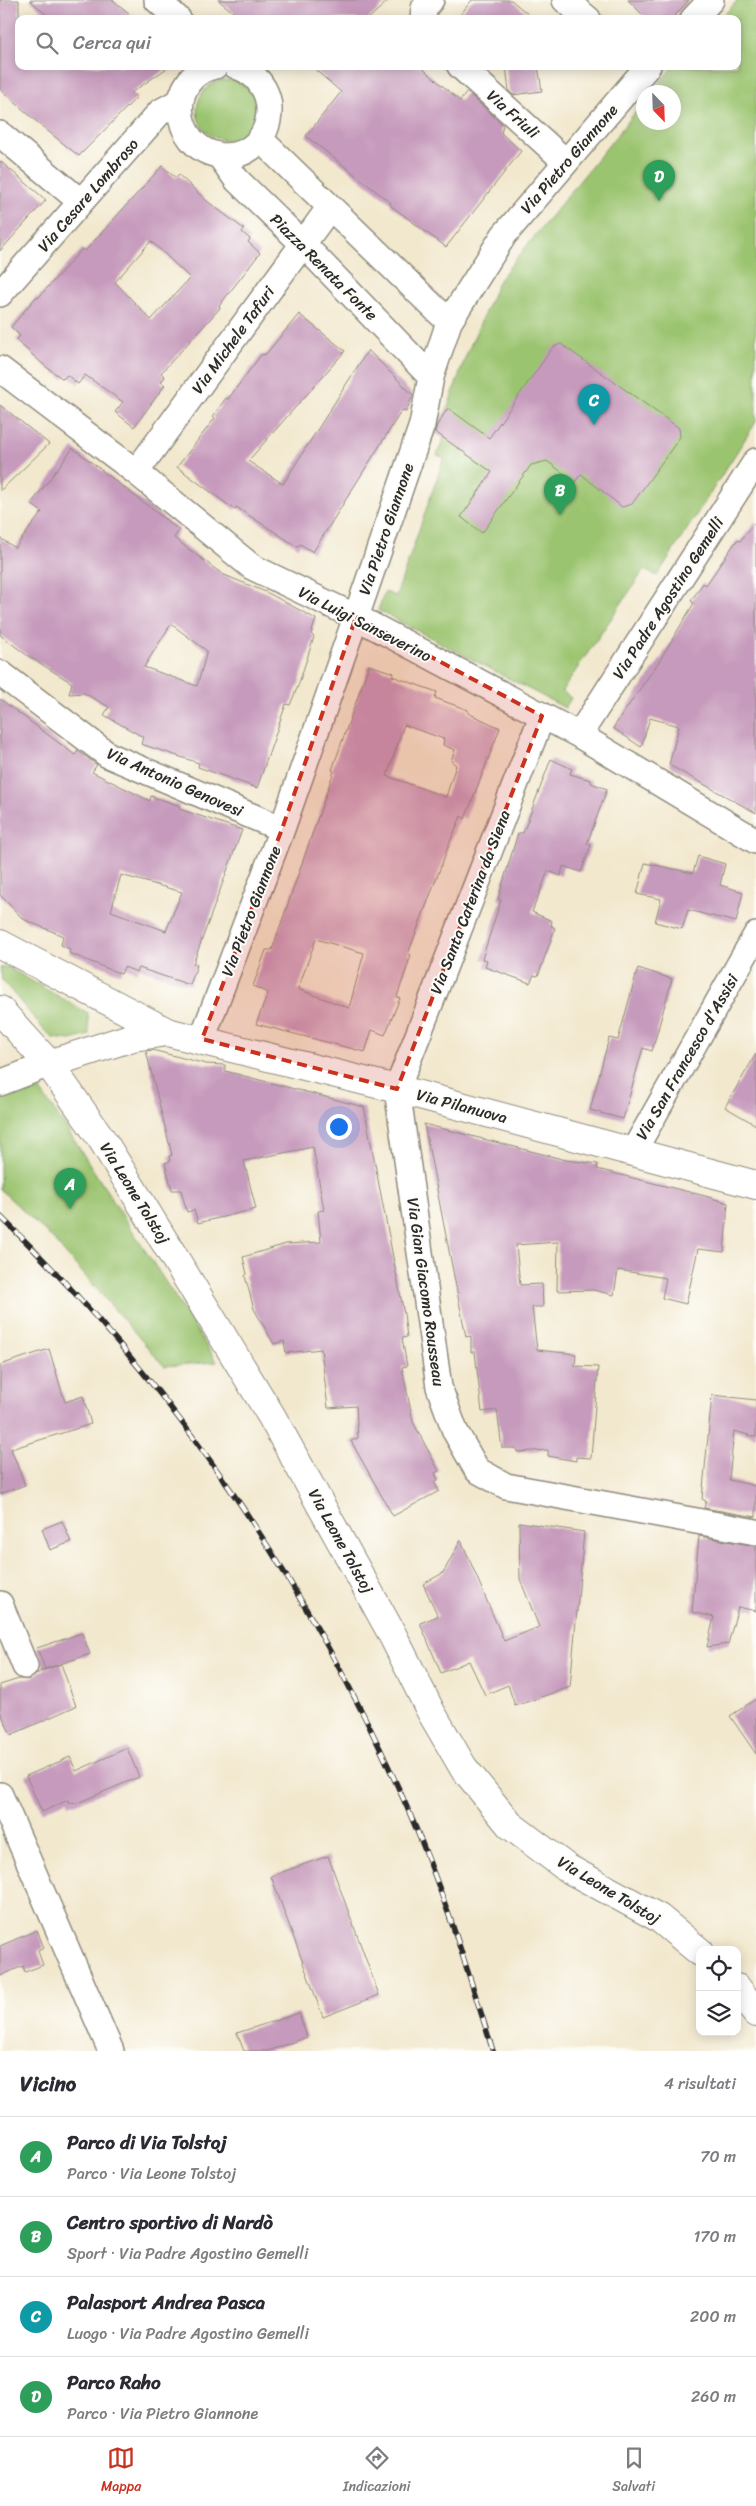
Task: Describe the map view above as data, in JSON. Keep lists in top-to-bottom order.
{
  "streets": {
    "street": [
      "Via Friuli",
      "Via Pietro Giannone",
      "Via Cesare Lombroso",
      "Piazza Renata Fonte",
      "Via Michele Tafuri",
      "Via Padre Agostino Gemelli",
      "Via Luigi Sanseverino",
      "Via Antonio Genovesi",
      "Via Santa Caterina da Siena",
      "Via San Francesco d'Assisi",
      "Via Pilanuova",
      "Via Leone Tolstoj",
      "Via Gian Giacomo Rousseau"
    ]
  },
  "crossings": [
    ["Via Friuli", "Via Pietro Giannone"],
    ["Via Pietro Giannone", "Piazza Renata Fonte"],
    ["Via Pietro Giannone", "Via Luigi Sanseverino"],
    ["Via Pietro Giannone", "Via Antonio Genovesi"],
    ["Via Pietro Giannone", "Via Pilanuova"],
    ["Via Cesare Lombroso", "Piazza Renata Fonte"],
    ["Piazza Renata Fonte", "Via Michele Tafuri"],
    ["Via Michele Tafuri", "Via Luigi Sanseverino"],
    ["Via Padre Agostino Gemelli", "Via Luigi Sanseverino"],
    ["Via Luigi Sanseverino", "Via Santa Caterina da Siena"],
    ["Via Santa Caterina da Siena", "Via Pilanuova"],
    ["Via Santa Caterina da Siena", "Via Gian Giacomo Rousseau"],
    ["Via San Francesco d'Assisi", "Via Pilanuova"],
    ["Via Pilanuova", "Via Gian Giacomo Rousseau"]
  ],
  "north": "bottom right",
  "page": {
    "search": "Cerca qui",
    "pins": [
      "D",
      "C",
      "B",
      "A"
    ],
    "heading": ["Vicino", "4 risultati"],
    "list": [
      {
        "mark": "A",
        "name": "Parco di Via Tolstoj",
        "note": "Parco · Via Leone Tolstoj",
        "value": "70 m"
      },
      {
        "mark": "B",
        "name": "Centro sportivo di Nardò",
        "note": "Sport · Via Padre Agostino Gemelli",
        "value": "170 m"
      },
      {
        "mark": "C",
        "name": "Palasport Andrea Pasca",
        "note": "Luogo · Via Padre Agostino Gemelli",
        "value": "200 m"
      },
      {
        "mark": "D",
        "name": "Parco Raho",
        "note": "Parco · Via Pietro Giannone",
        "value": "260 m"
      }
    ],
    "nav": ["Mappa", "Indicazioni", "Salvati"]
  }
}
